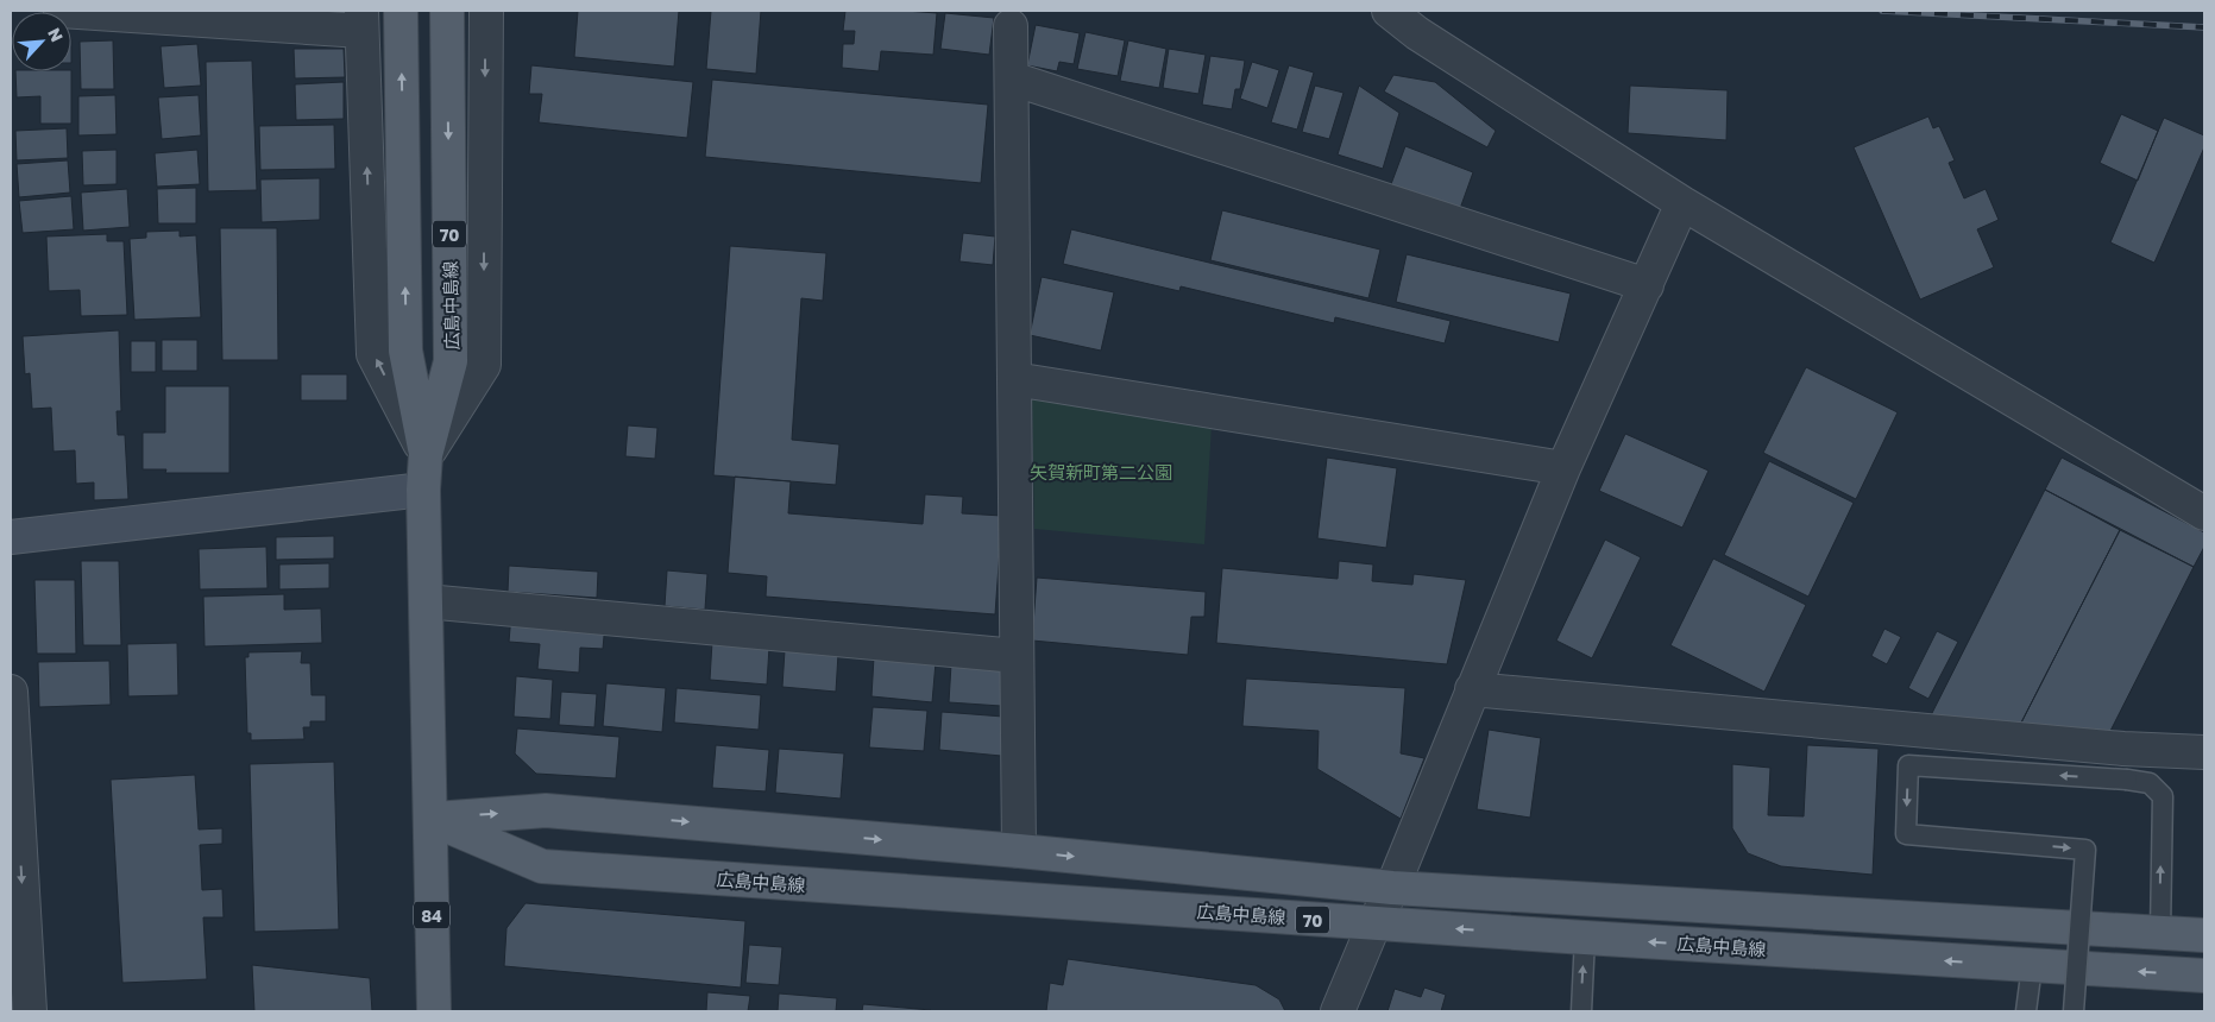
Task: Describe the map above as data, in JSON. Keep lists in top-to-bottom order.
{
  "streets": {
    "main road": ["70", "広島中島線", "84"]
  },
  "crossings": [
    ["70", "広島中島線"],
    ["70", "84"],
    ["広島中島線", "84"]
  ],
  "parks": ["矢賀新町第二公園"],
  "north": "top right"
}
